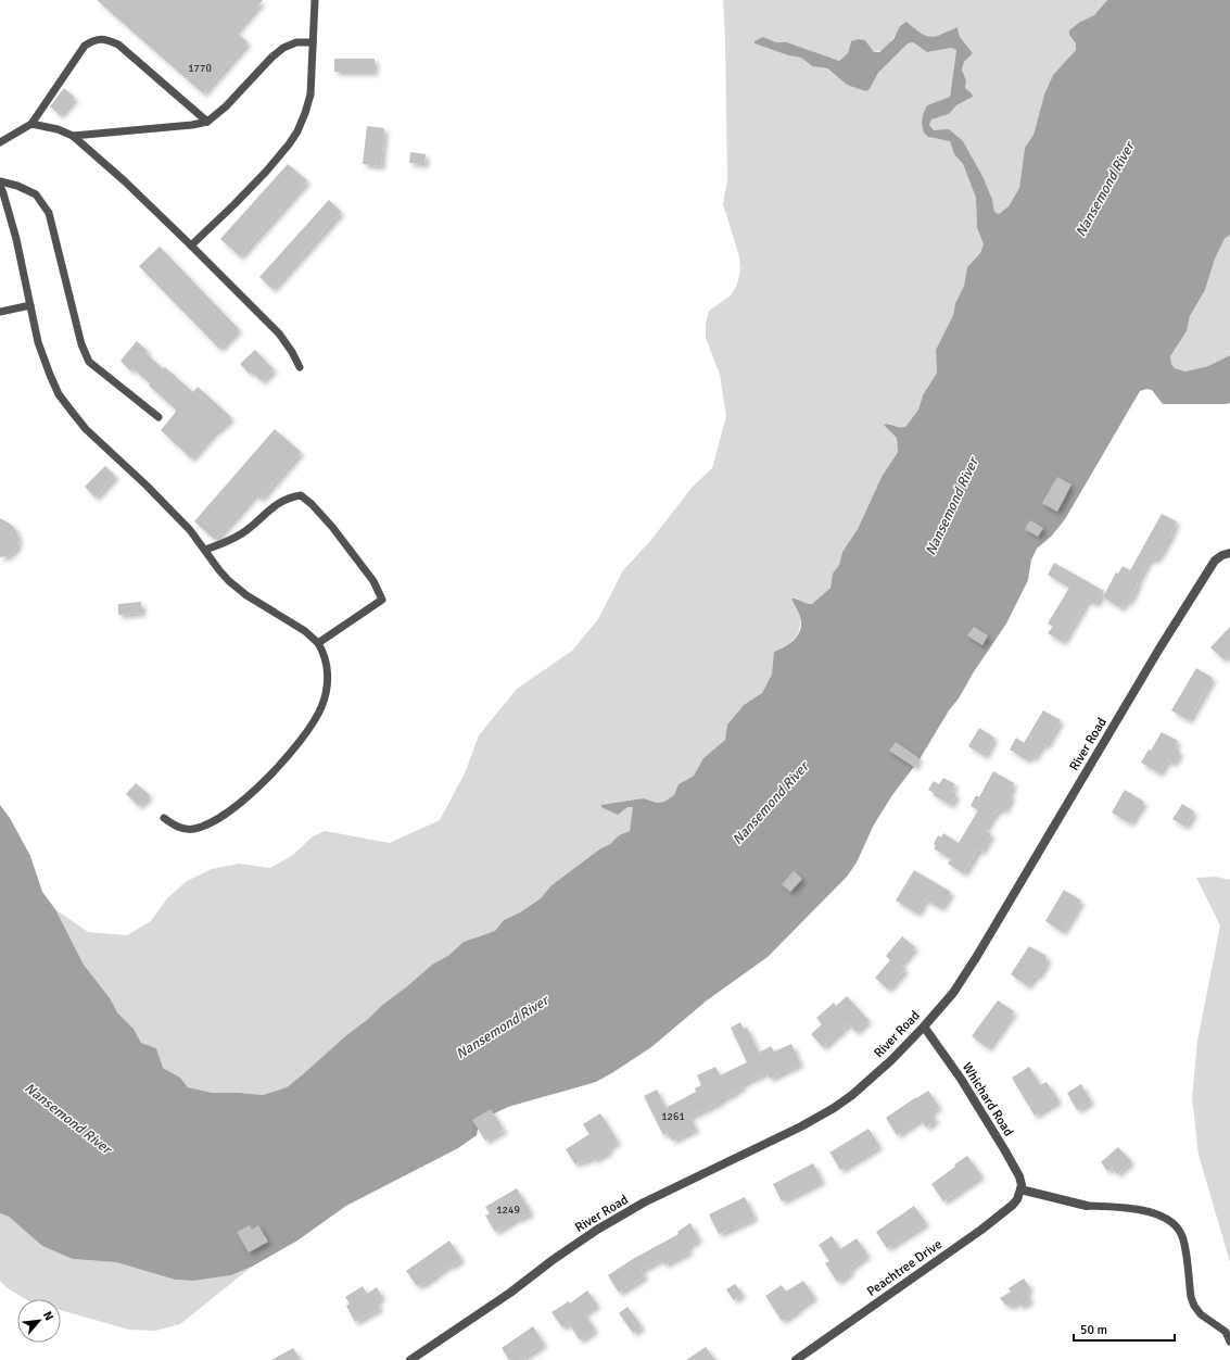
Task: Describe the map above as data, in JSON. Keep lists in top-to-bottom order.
{
  "streets": {
    "street": ["River Road", "Whichard Road", "Peachtree Drive"]
  },
  "crossings": [
    ["River Road", "Whichard Road"],
    ["Whichard Road", "Peachtree Drive"]
  ],
  "water": ["Nansemond River"],
  "house_numbers": ["1770", "1261", "1249"],
  "scale_bar": "50 m",
  "north": "top right"
}
